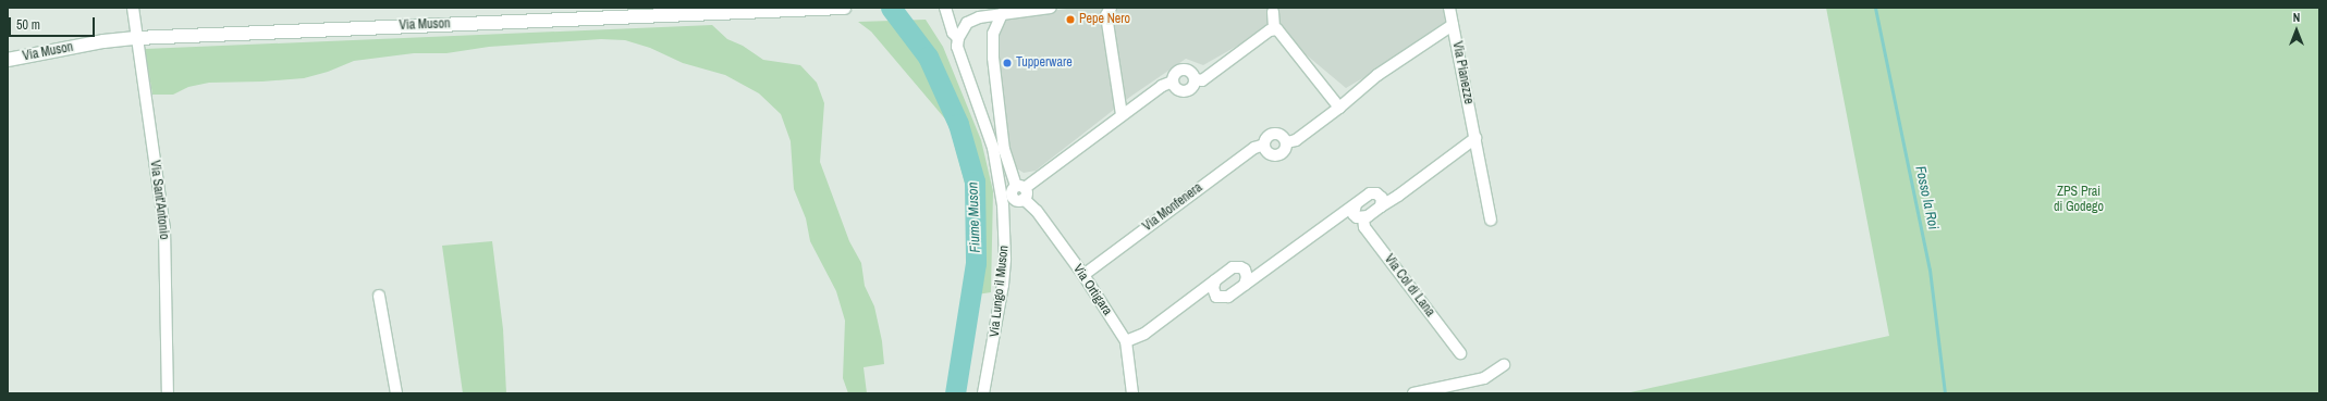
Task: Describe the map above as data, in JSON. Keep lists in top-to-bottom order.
{
  "streets": {
    "main road": ["Via Muson"],
    "street": [
      "Via Pianezze",
      "Via Sant'Antonio",
      "Via Monfenera",
      "Via Col di Lana",
      "Via Ortigara",
      "Via Lungo il Muson"
    ]
  },
  "crossings": [
    ["Via Muson", "Via Sant'Antonio"],
    ["Via Monfenera", "Via Ortigara"]
  ],
  "water": ["Fosso la Roi", "Fiume Muson"],
  "parks": ["ZPS Prai di Godego"],
  "places": ["Pepe Nero", "Tupperware"],
  "scale_bar": "50 m",
  "north": "top"
}
